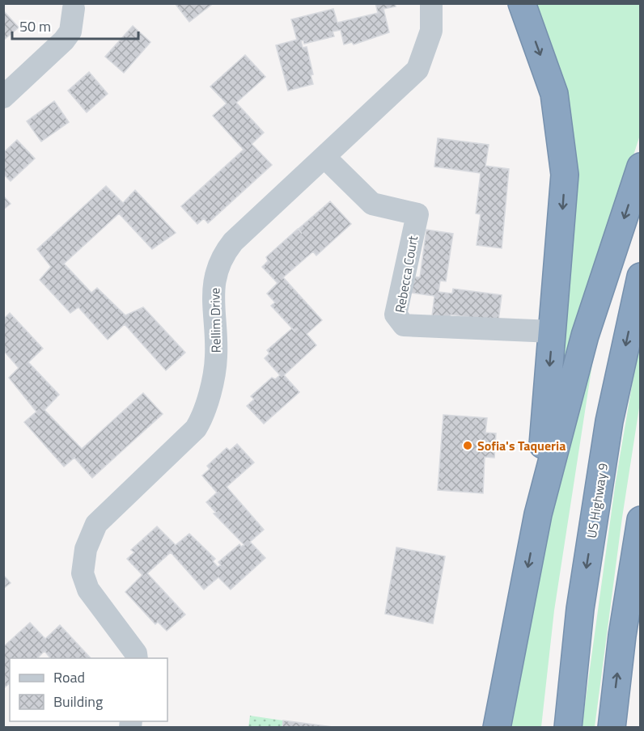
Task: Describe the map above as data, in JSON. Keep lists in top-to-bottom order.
{
  "streets": {
    "highway": ["US Highway 9"],
    "street": ["Rebecca Court", "Rellim Drive"]
  },
  "crossings": [
    ["Rebecca Court", "Rellim Drive"]
  ],
  "places": ["Sofia's Taqueria"],
  "legend": ["Road", "Building"],
  "scale_bar": "50 m"
}
